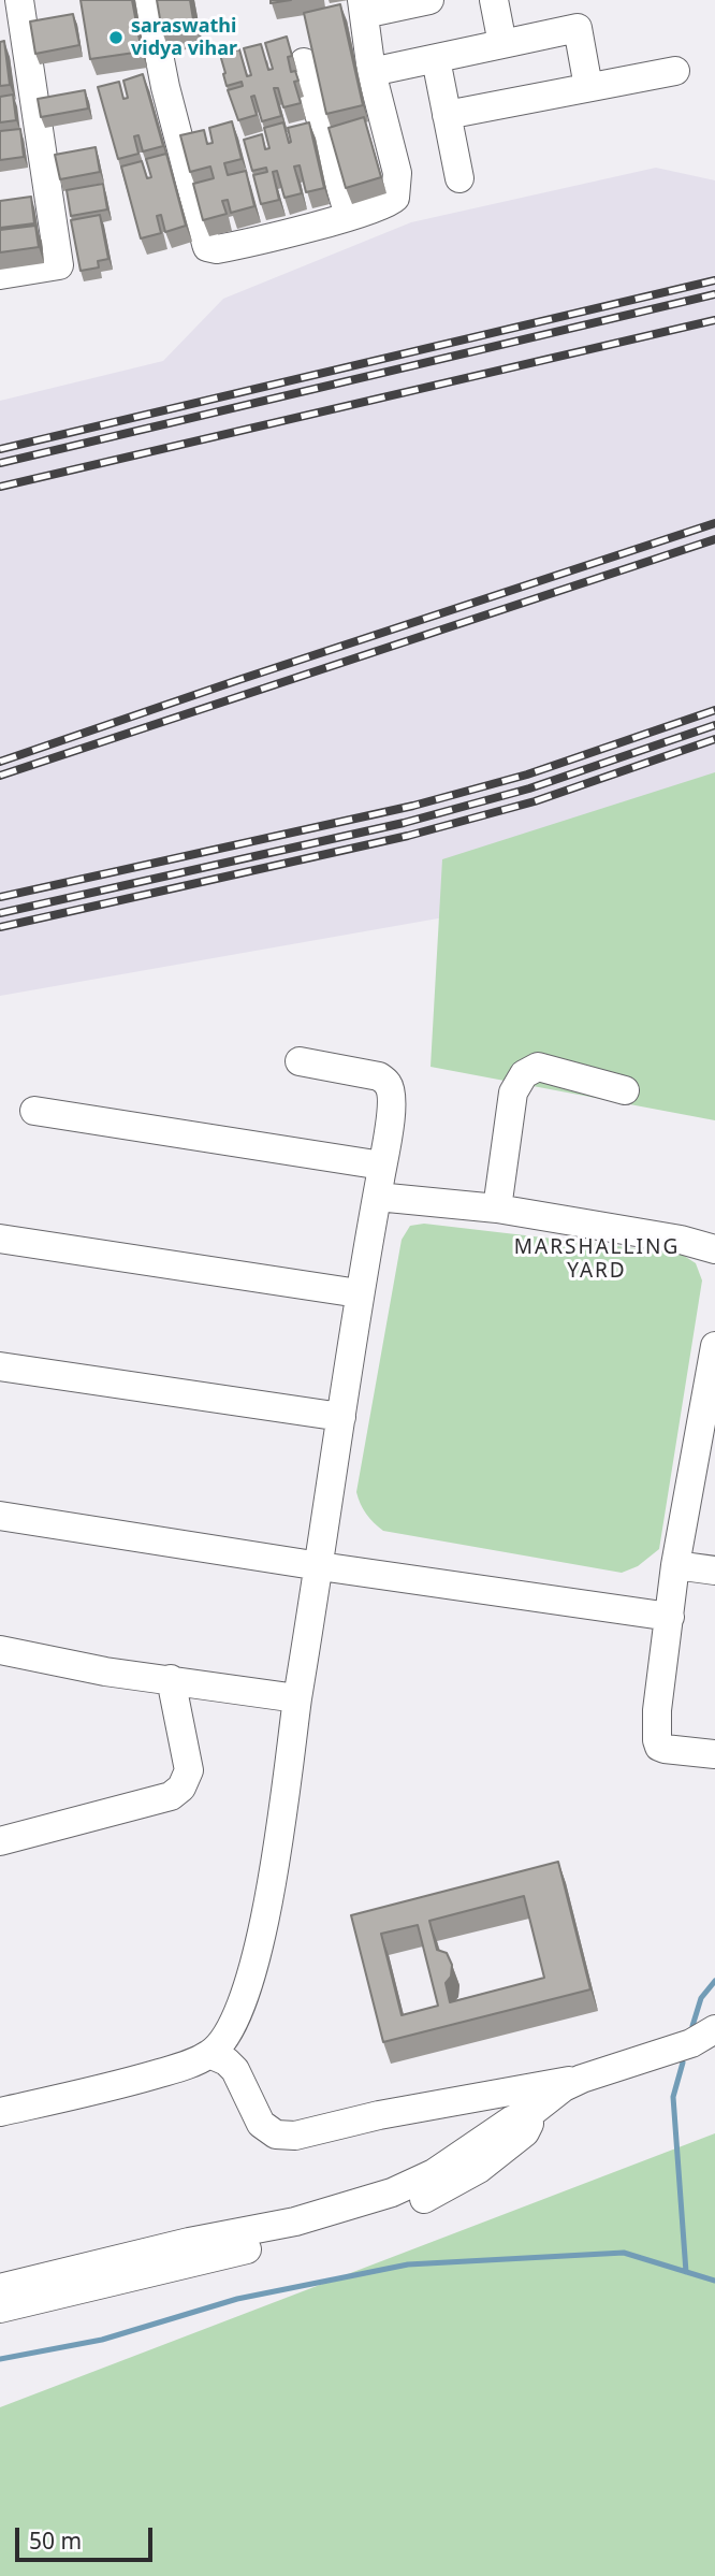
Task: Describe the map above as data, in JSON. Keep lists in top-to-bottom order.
{
  "districts": ["MARSHALLING YARD"],
  "places": ["saraswathi vidya vihar"],
  "scale_bar": "50 m"
}
